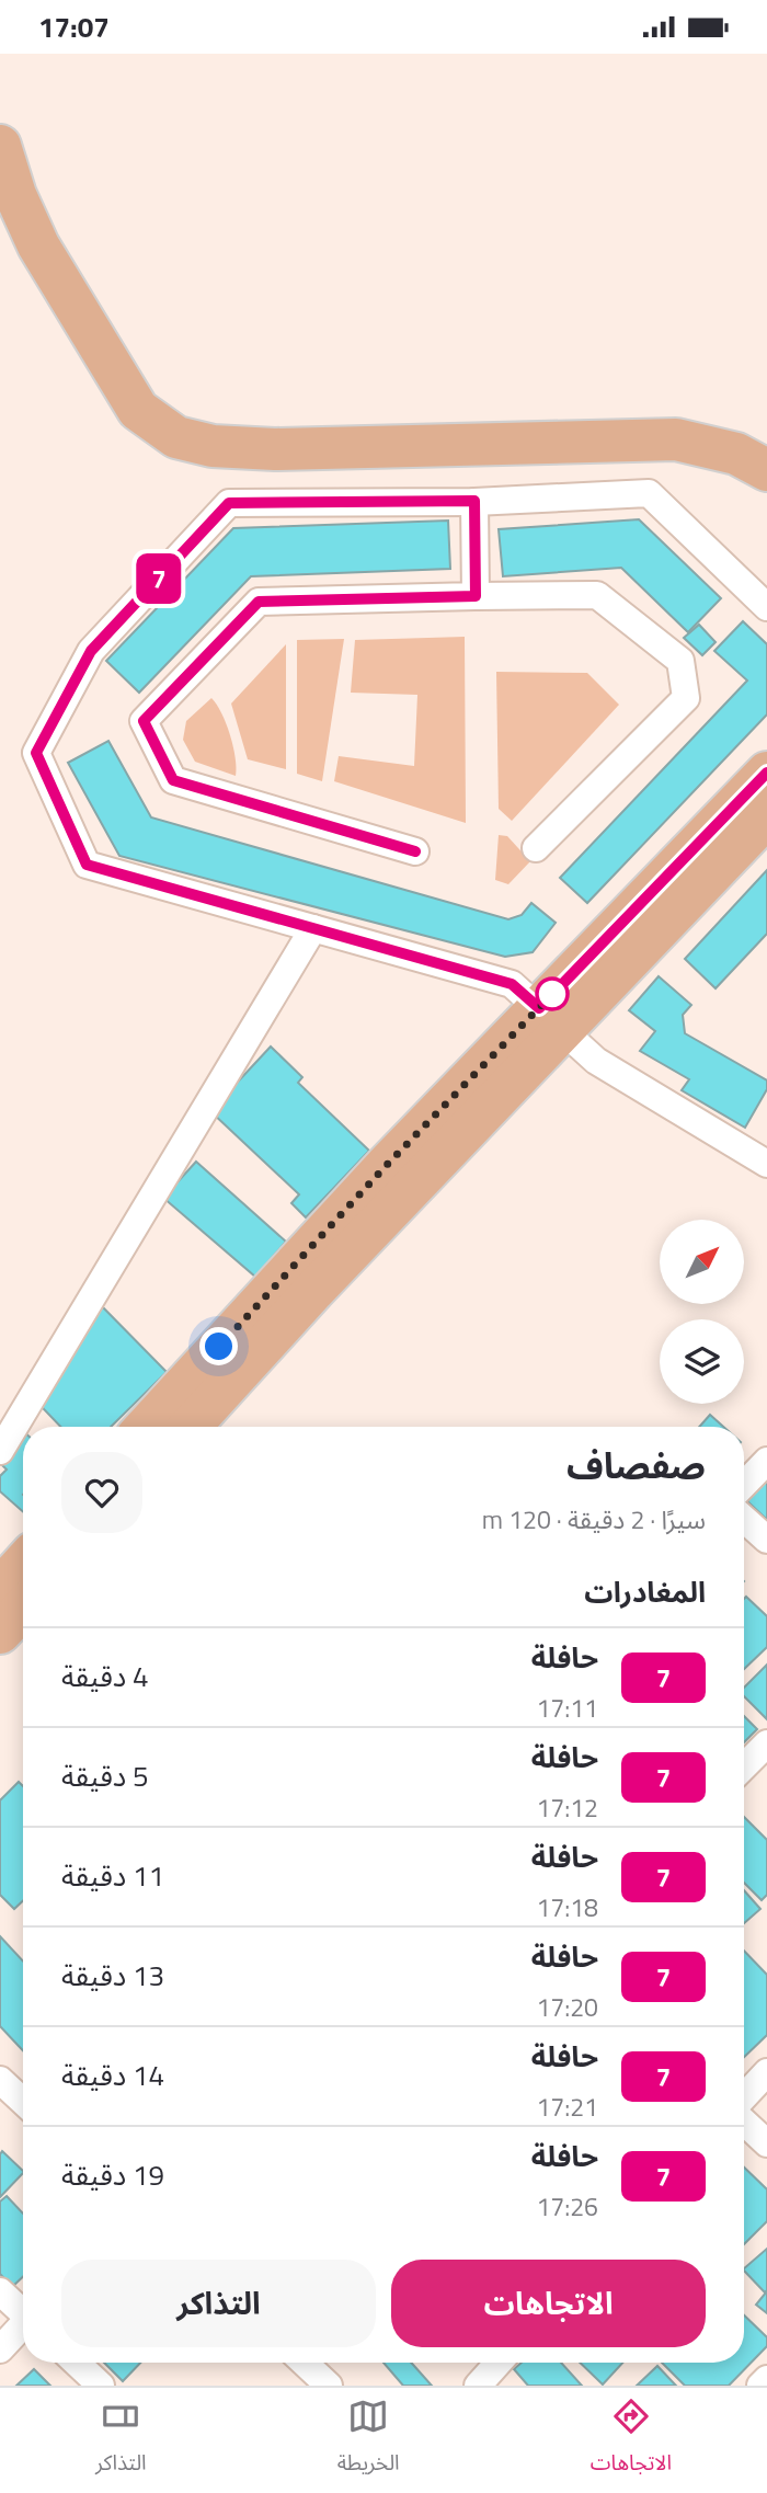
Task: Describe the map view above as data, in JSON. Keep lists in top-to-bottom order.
{
  "lines": ["bus line 7"],
  "north": "top right",
  "page": {
    "status": "17:07",
    "on_map": "7",
    "heading": [
      ["صفصاف", "سيرًا · 2 دقيقة · 120 m"],
      "المغادرات"
    ],
    "list": [
      {
        "mark": "7",
        "name": "حافلة",
        "note": "17:11",
        "value": "4 دقيقة"
      },
      {
        "mark": "7",
        "name": "حافلة",
        "note": "17:12",
        "value": "5 دقيقة"
      },
      {
        "mark": "7",
        "name": "حافلة",
        "note": "17:18",
        "value": "11 دقيقة"
      },
      {
        "mark": "7",
        "name": "حافلة",
        "note": "17:20",
        "value": "13 دقيقة"
      },
      {
        "mark": "7",
        "name": "حافلة",
        "note": "17:21",
        "value": "14 دقيقة"
      },
      {
        "mark": "7",
        "name": "حافلة",
        "note": "17:26",
        "value": "19 دقيقة"
      }
    ],
    "buttons": ["الاتجاهات", "التذاكر"],
    "tabs": ["الاتجاهات", "الخريطة", "التذاكر"]
  }
}
